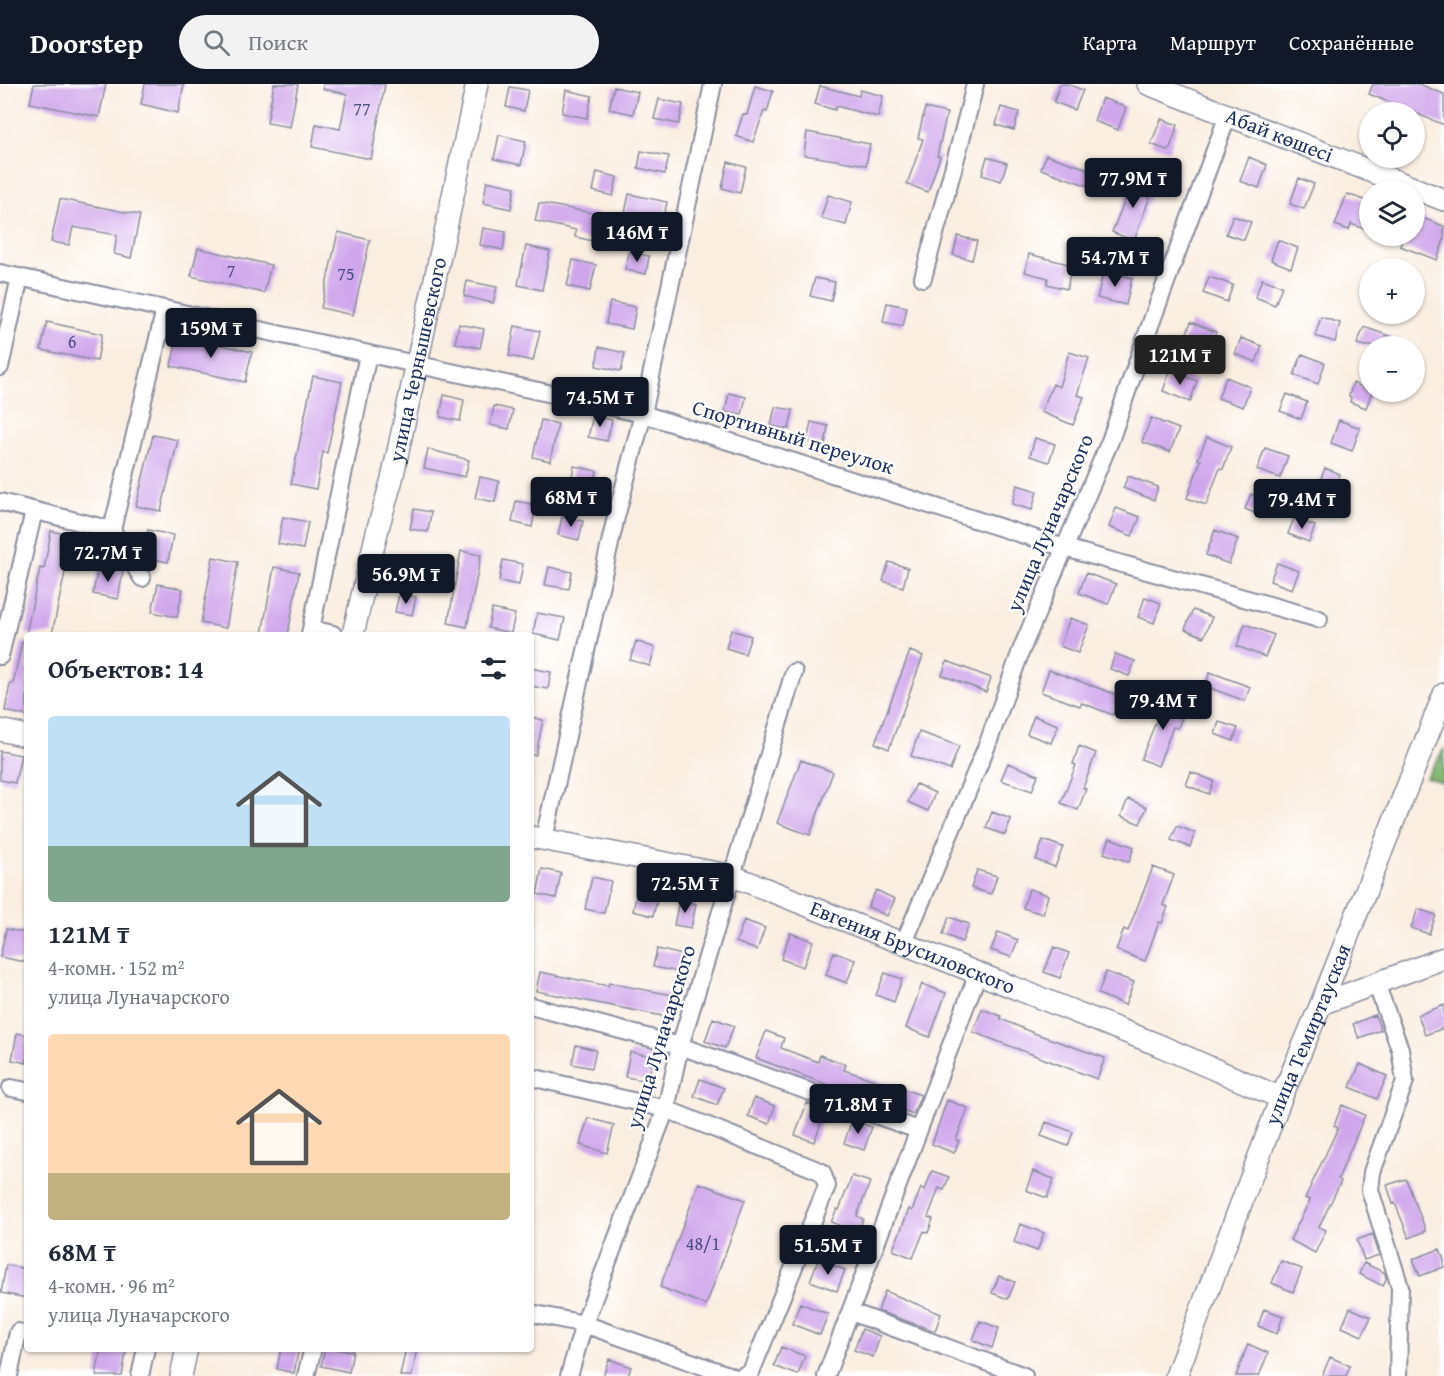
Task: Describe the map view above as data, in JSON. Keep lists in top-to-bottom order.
{
  "streets": {
    "street": [
      "Абай көшесі",
      "улица Чернышевского",
      "Спортивный переулок",
      "улица Луначарского",
      "Евгения Брусиловского",
      "улица Темиртауская"
    ]
  },
  "crossings": [
    ["Абай көшесі", "улица Луначарского"],
    ["улица Чернышевского", "Спортивный переулок"],
    ["Спортивный переулок", "улица Луначарского"],
    ["улица Луначарского", "Евгения Брусиловского"],
    ["Евгения Брусиловского", "улица Темиртауская"]
  ],
  "house_numbers": [
    "77",
    "7",
    "75",
    "6",
    "48/1"
  ],
  "page": {
    "header": "Doorstep",
    "search": "Поиск",
    "nav": ["Карта", "Маршрут", "Сохранённые"],
    "map_buttons": ["+", "−"],
    "price": [
      "77.9M ₸",
      "146M ₸",
      "54.7M ₸",
      "159M ₸",
      "121M ₸",
      "74.5M ₸",
      "68M ₸",
      "79.4M ₸",
      "72.7M ₸",
      "56.9M ₸",
      "79.4M ₸",
      "72.5M ₸",
      "71.8M ₸",
      "51.5M ₸"
    ],
    "heading": "Объектов: 14",
    "list": [
      {
        "name": "121M ₸",
        "note": "4-комн. · 152 m² · улица Луначарского"
      },
      {
        "name": "68M ₸",
        "note": "4-комн. · 96 m² · улица Луначарского"
      }
    ]
  }
}
